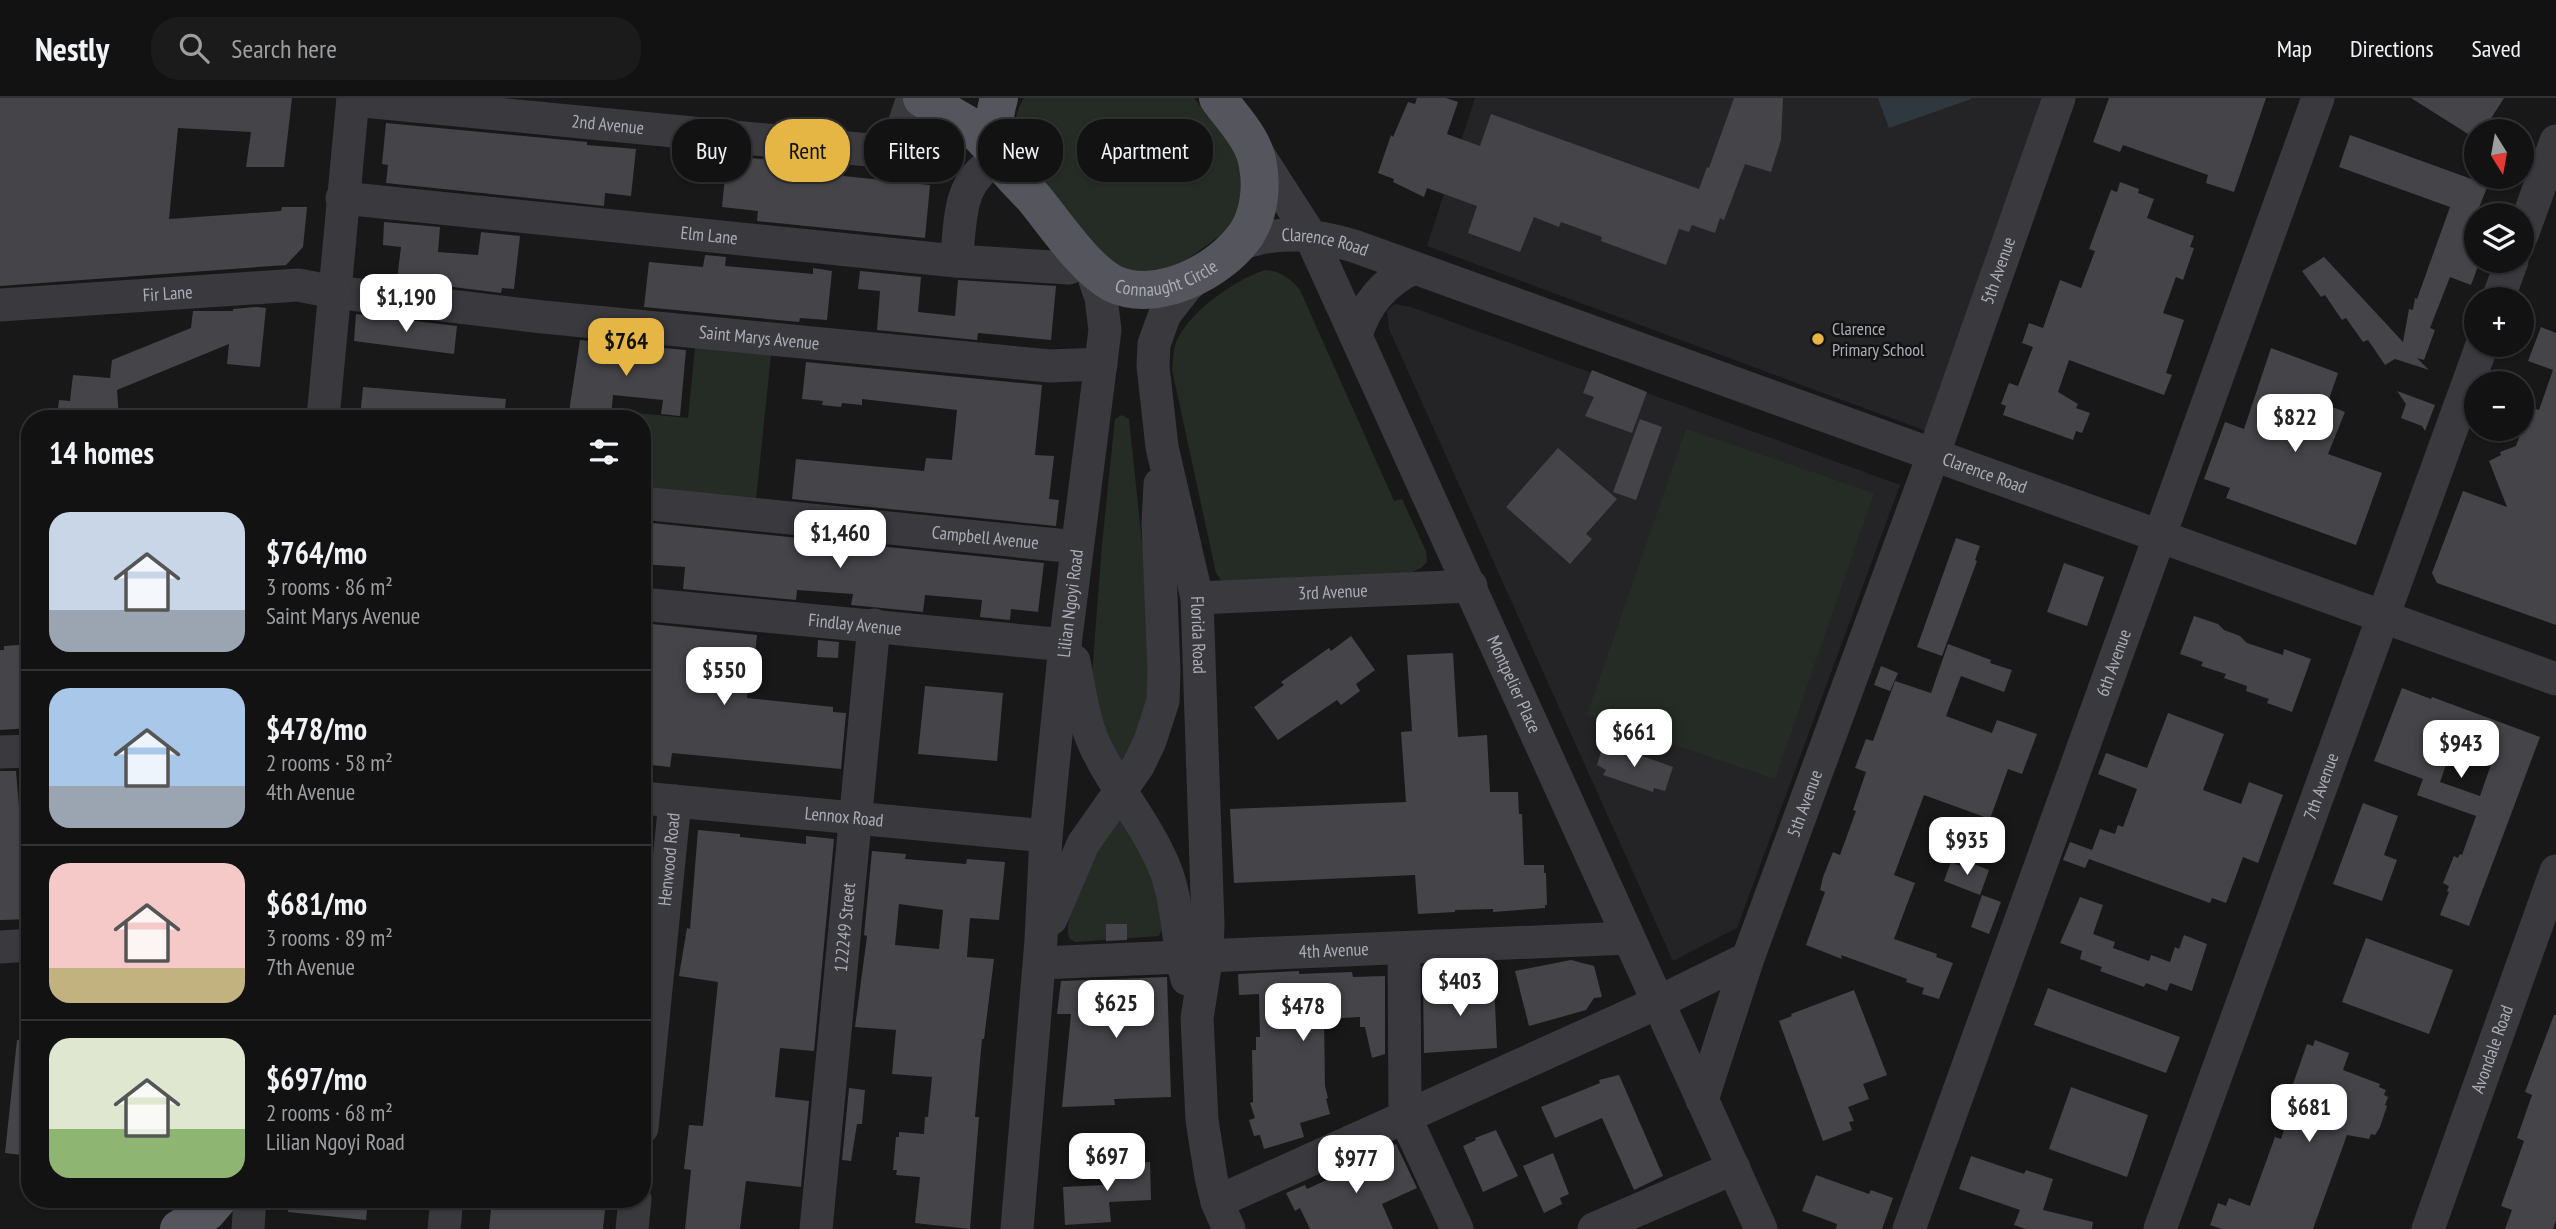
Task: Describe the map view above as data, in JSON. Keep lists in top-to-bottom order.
{
  "streets": {
    "main road": ["Connaught Circle"],
    "street": [
      "2nd Avenue",
      "Elm Lane",
      "Clarence Road",
      "5th Avenue",
      "Fir Lane",
      "Saint Marys Avenue",
      "Campbell Avenue",
      "3rd Avenue",
      "Lilian Ngoyi Road",
      "Findlay Avenue",
      "Florida Road",
      "6th Avenue",
      "Montpelier Place",
      "7th Avenue",
      "Lennox Road",
      "Henwood Road",
      "122249 Street",
      "4th Avenue",
      "Avondale Road"
    ]
  },
  "crossings": [
    ["Elm Lane", "Connaught Circle"],
    ["Elm Lane", "Lilian Ngoyi Road"],
    ["Clarence Road", "Connaught Circle"],
    ["Clarence Road", "5th Avenue"],
    ["Clarence Road", "6th Avenue"],
    ["Clarence Road", "Montpelier Place"],
    ["Clarence Road", "7th Avenue"],
    ["Connaught Circle", "Lilian Ngoyi Road"],
    ["Connaught Circle", "Florida Road"],
    ["Connaught Circle", "Montpelier Place"],
    ["5th Avenue", "Montpelier Place"],
    ["Fir Lane", "Saint Marys Avenue"],
    ["Saint Marys Avenue", "Lilian Ngoyi Road"],
    ["Campbell Avenue", "Lilian Ngoyi Road"],
    ["3rd Avenue", "Florida Road"],
    ["3rd Avenue", "Montpelier Place"],
    ["Lilian Ngoyi Road", "Findlay Avenue"],
    ["Lilian Ngoyi Road", "Florida Road"],
    ["Lilian Ngoyi Road", "Lennox Road"],
    ["Lilian Ngoyi Road", "4th Avenue"],
    ["Findlay Avenue", "Florida Road"],
    ["Findlay Avenue", "122249 Street"],
    ["Florida Road", "4th Avenue"],
    ["Montpelier Place", "4th Avenue"],
    ["Lennox Road", "Henwood Road"],
    ["Lennox Road", "122249 Street"]
  ],
  "places": ["Clarence Primary School"],
  "north": "bottom",
  "page": {
    "header": "Nestly",
    "search": "Search here",
    "nav": ["Map", "Directions", "Saved"],
    "map_buttons": ["+", "−"],
    "chip": [
      "Buy",
      "Rent",
      "Filters",
      "New",
      "Apartment"
    ],
    "price": [
      "$1,190",
      "$764",
      "$822",
      "$1,460",
      "$550",
      "$661",
      "$943",
      "$935",
      "$403",
      "$625",
      "$478",
      "$681",
      "$697",
      "$977"
    ],
    "heading": "14 homes",
    "list": [
      {
        "name": "$764/mo",
        "note": "3 rooms · 86 m² · Saint Marys Avenue"
      },
      {
        "name": "$478/mo",
        "note": "2 rooms · 58 m² · 4th Avenue"
      },
      {
        "name": "$681/mo",
        "note": "3 rooms · 89 m² · 7th Avenue"
      },
      {
        "name": "$697/mo",
        "note": "2 rooms · 68 m² · Lilian Ngoyi Road"
      }
    ]
  }
}
